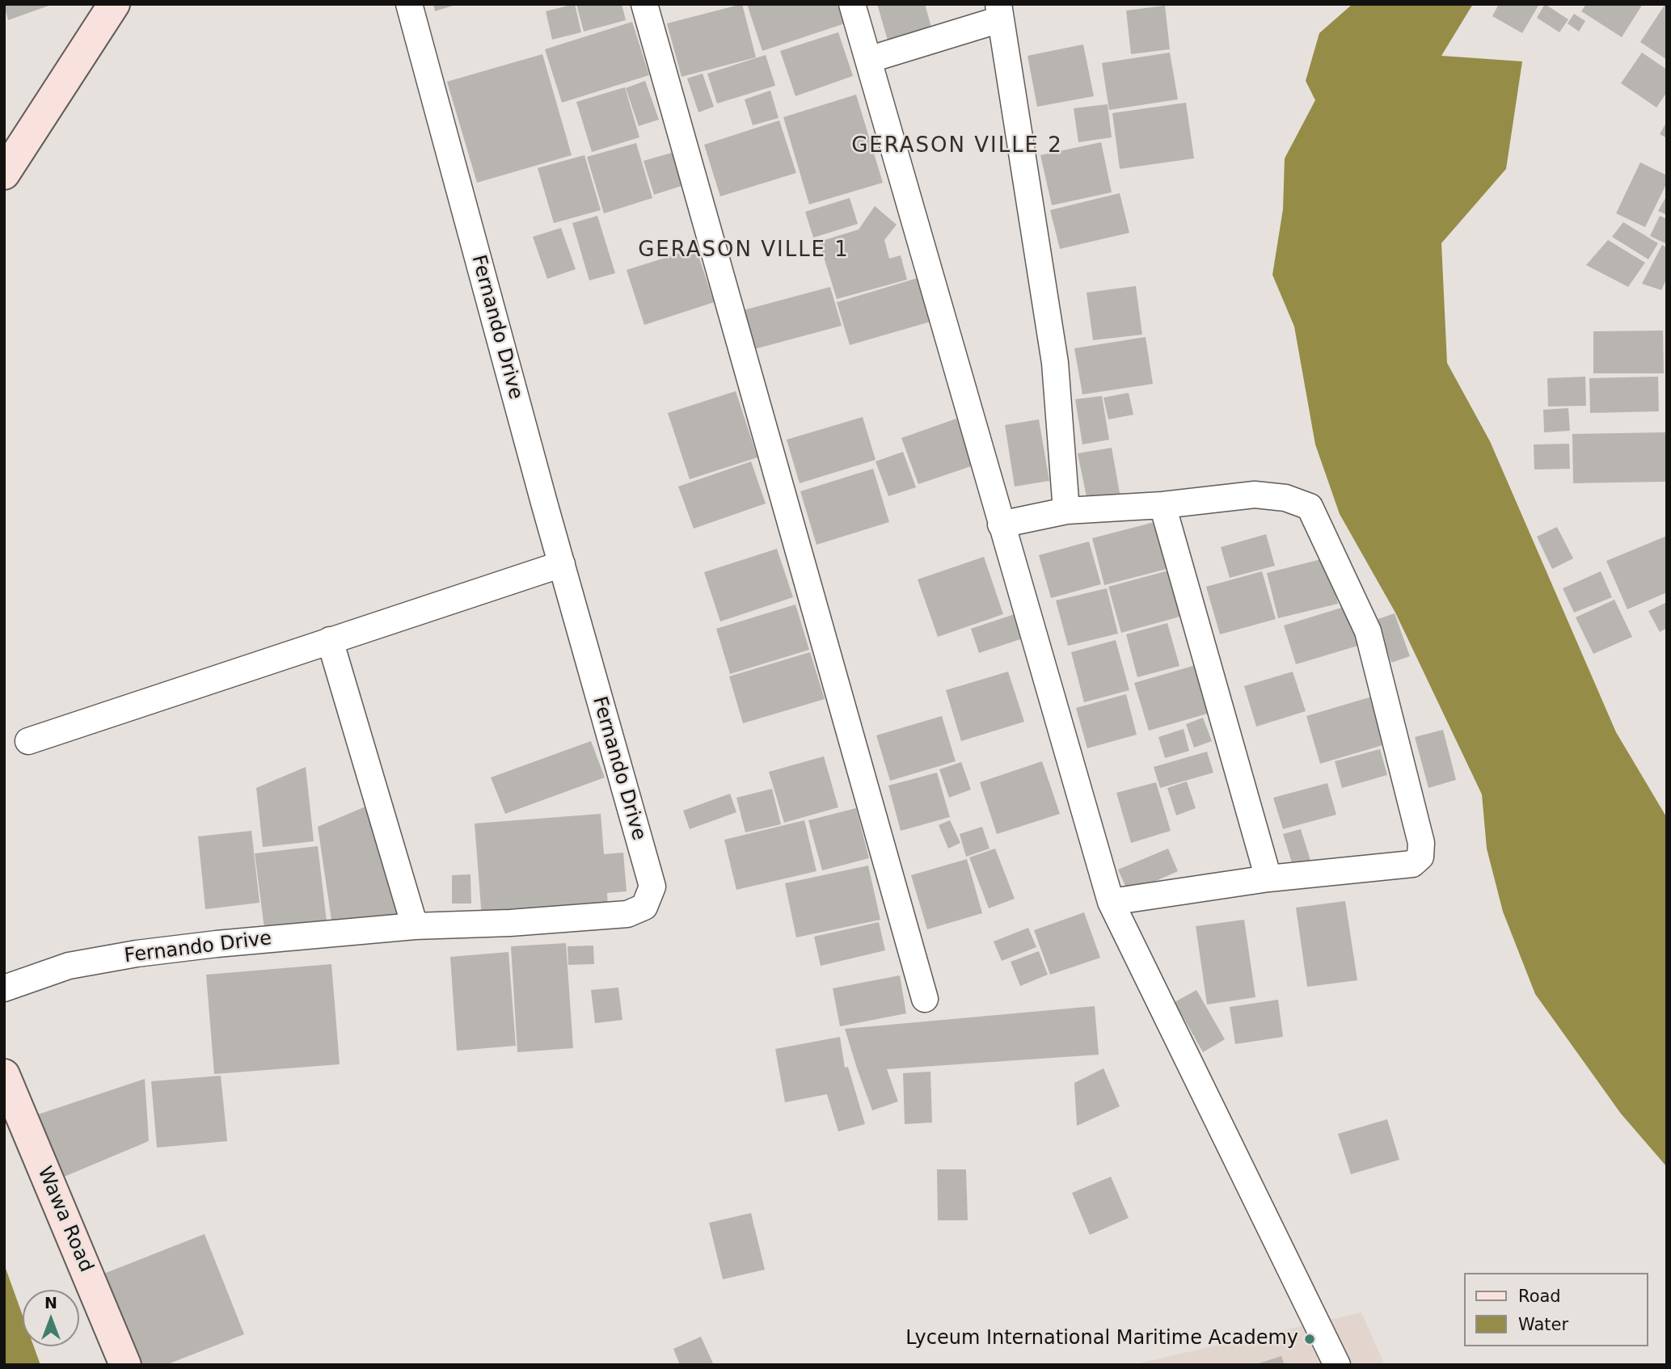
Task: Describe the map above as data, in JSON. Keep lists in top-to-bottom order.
{
  "streets": {
    "street": ["Fernando Drive", "Wawa Road"]
  },
  "districts": ["GERASON VILLE 2", "GERASON VILLE 1"],
  "places": ["Lyceum International Maritime Academy"],
  "legend": ["Road", "Water"],
  "north": "top"
}
